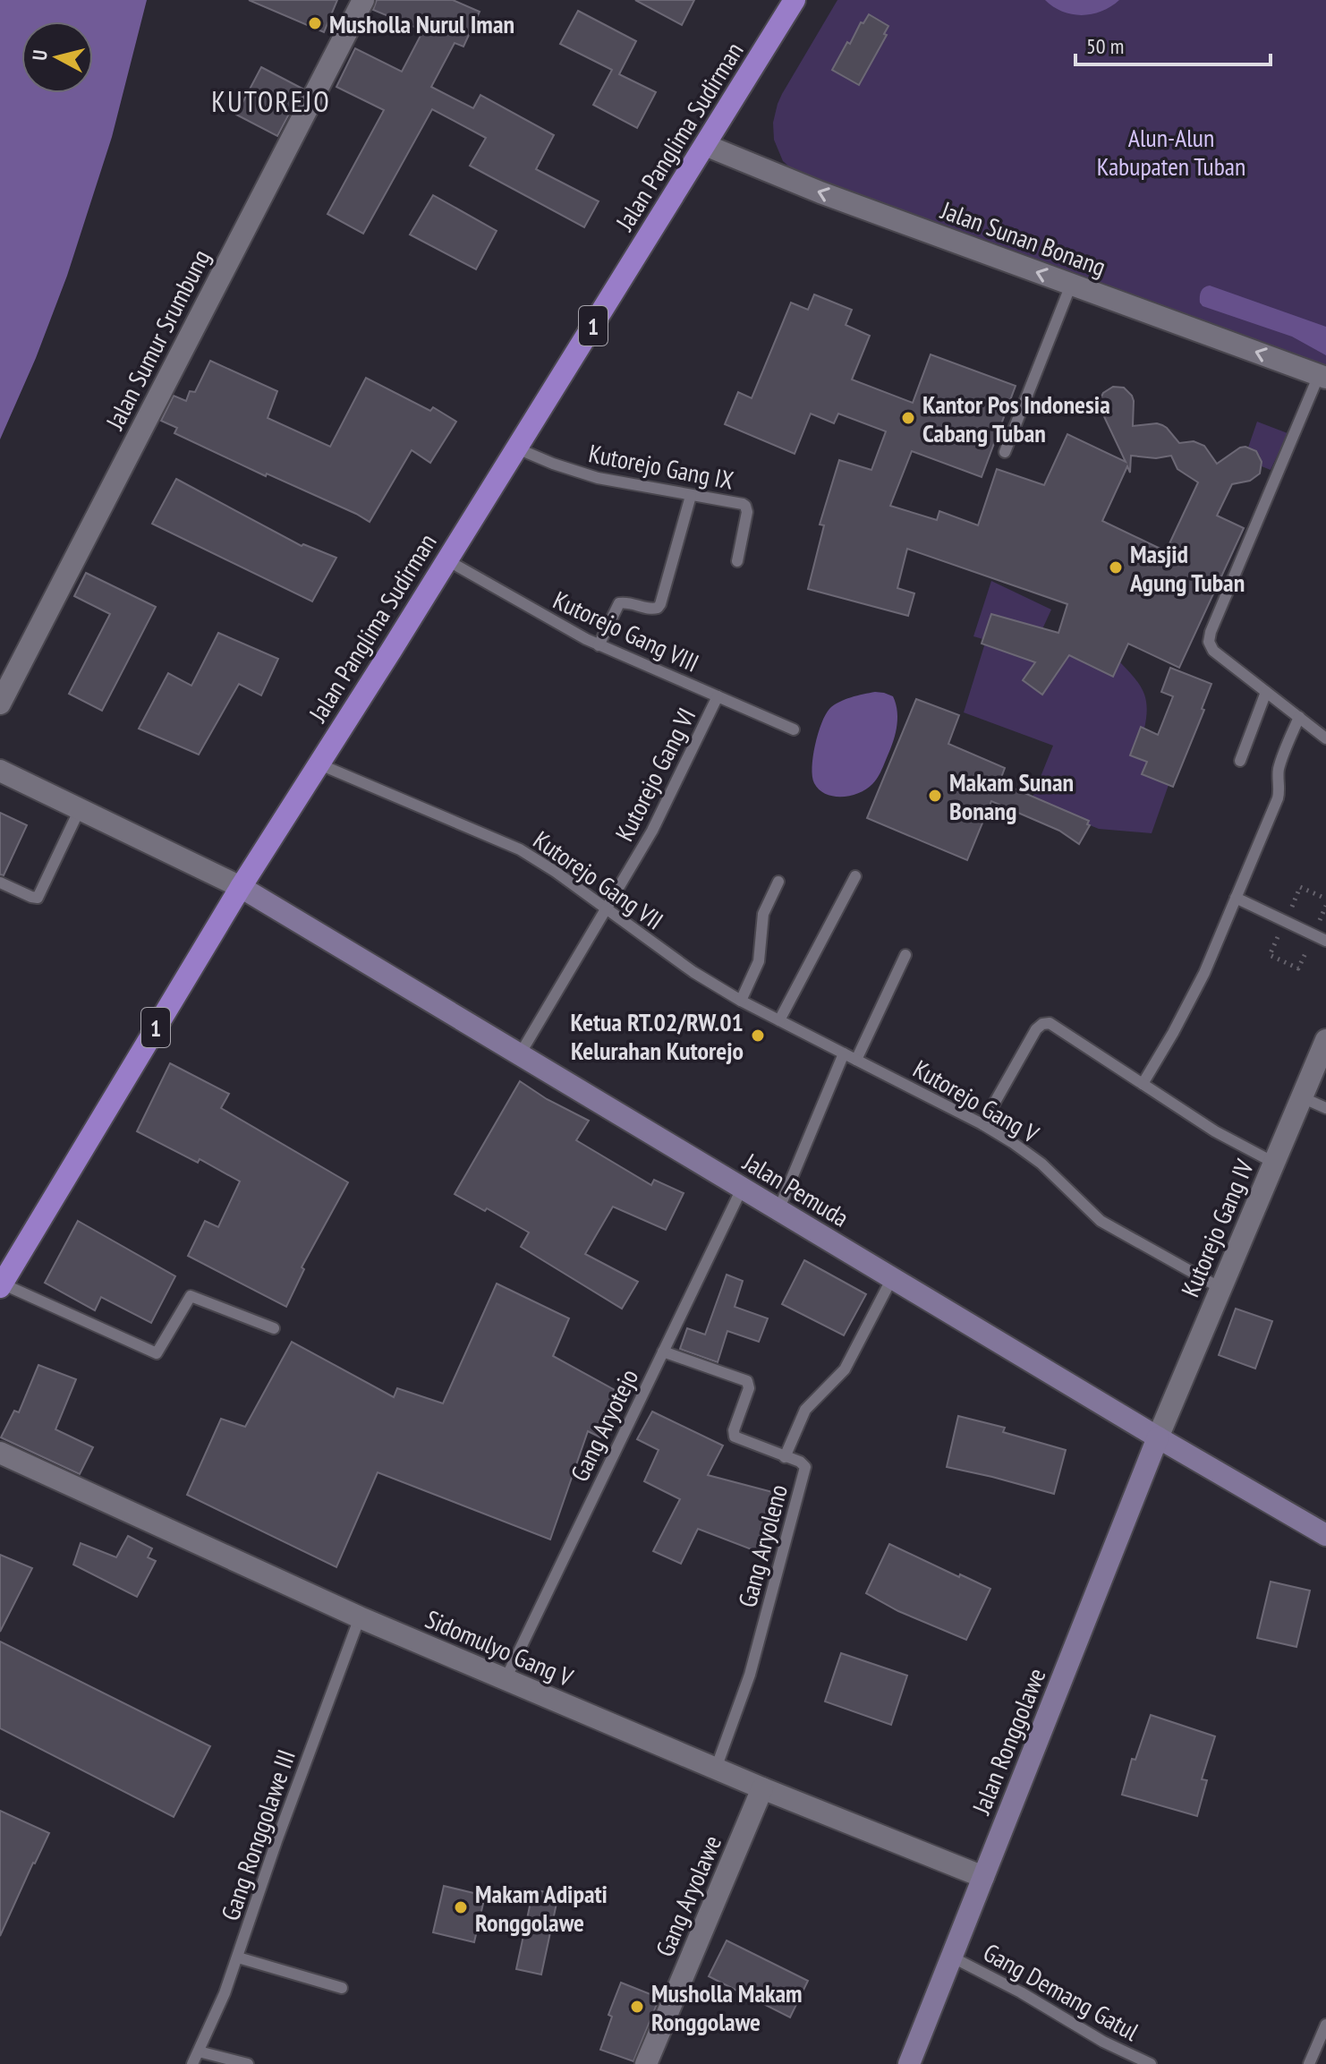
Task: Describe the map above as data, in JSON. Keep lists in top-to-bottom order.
{
  "streets": {
    "highway": ["Jalan Panglima Sudirman", "1"],
    "main road": ["Jalan Pemuda", "Jalan Ronggolawe"],
    "street": [
      "Jalan Sunan Bonang",
      "Jalan Sumur Srumbung",
      "Kutorejo Gang IV",
      "Sidomulyo Gang V",
      "Gang Aryolawe"
    ],
    "lane": [
      "Kutorejo Gang IX",
      "Kutorejo Gang VIII",
      "Kutorejo Gang VI",
      "Kutorejo Gang VII",
      "Kutorejo Gang V",
      "Gang Aryotejo",
      "Gang Aryoleno",
      "Gang Ronggolawe III",
      "Gang Demang Gatul"
    ]
  },
  "crossings": [
    ["Jalan Panglima Sudirman", "Jalan Sunan Bonang"],
    ["Jalan Panglima Sudirman", "Kutorejo Gang IX"],
    ["Jalan Panglima Sudirman", "Kutorejo Gang VIII"],
    ["Jalan Panglima Sudirman", "Kutorejo Gang VII"],
    ["Jalan Panglima Sudirman", "Jalan Pemuda"],
    ["Kutorejo Gang VIII", "Kutorejo Gang VI"],
    ["Kutorejo Gang VI", "Kutorejo Gang VII"],
    ["Kutorejo Gang VI", "Jalan Pemuda"],
    ["Kutorejo Gang VII", "Kutorejo Gang V"],
    ["Kutorejo Gang V", "Kutorejo Gang IV"],
    ["Jalan Pemuda", "Kutorejo Gang IV"],
    ["Jalan Pemuda", "Gang Aryotejo"],
    ["Jalan Pemuda", "Jalan Ronggolawe"],
    ["Kutorejo Gang IV", "Jalan Ronggolawe"],
    ["Gang Aryotejo", "Gang Aryoleno"],
    ["Gang Aryotejo", "Sidomulyo Gang V"],
    ["Gang Aryoleno", "Sidomulyo Gang V"],
    ["Sidomulyo Gang V", "Jalan Ronggolawe"],
    ["Sidomulyo Gang V", "Gang Ronggolawe III"],
    ["Sidomulyo Gang V", "Gang Aryolawe"],
    ["Jalan Ronggolawe", "Gang Demang Gatul"]
  ],
  "one_way": ["Jalan Sunan Bonang"],
  "districts": ["KUTOREJO"],
  "parks": ["Alun-Alun Kabupaten Tuban"],
  "places": [
    "Musholla Nurul Iman",
    "Kantor Pos Indonesia Cabang Tuban",
    "Masjid Agung Tuban",
    "Makam Sunan Bonang",
    "Ketua RT.02/RW.01 Kelurahan Kutorejo",
    "Makam Adipati Ronggolawe",
    "Musholla Makam Ronggolawe"
  ],
  "scale_bar": "50 m",
  "north": "left"
}
